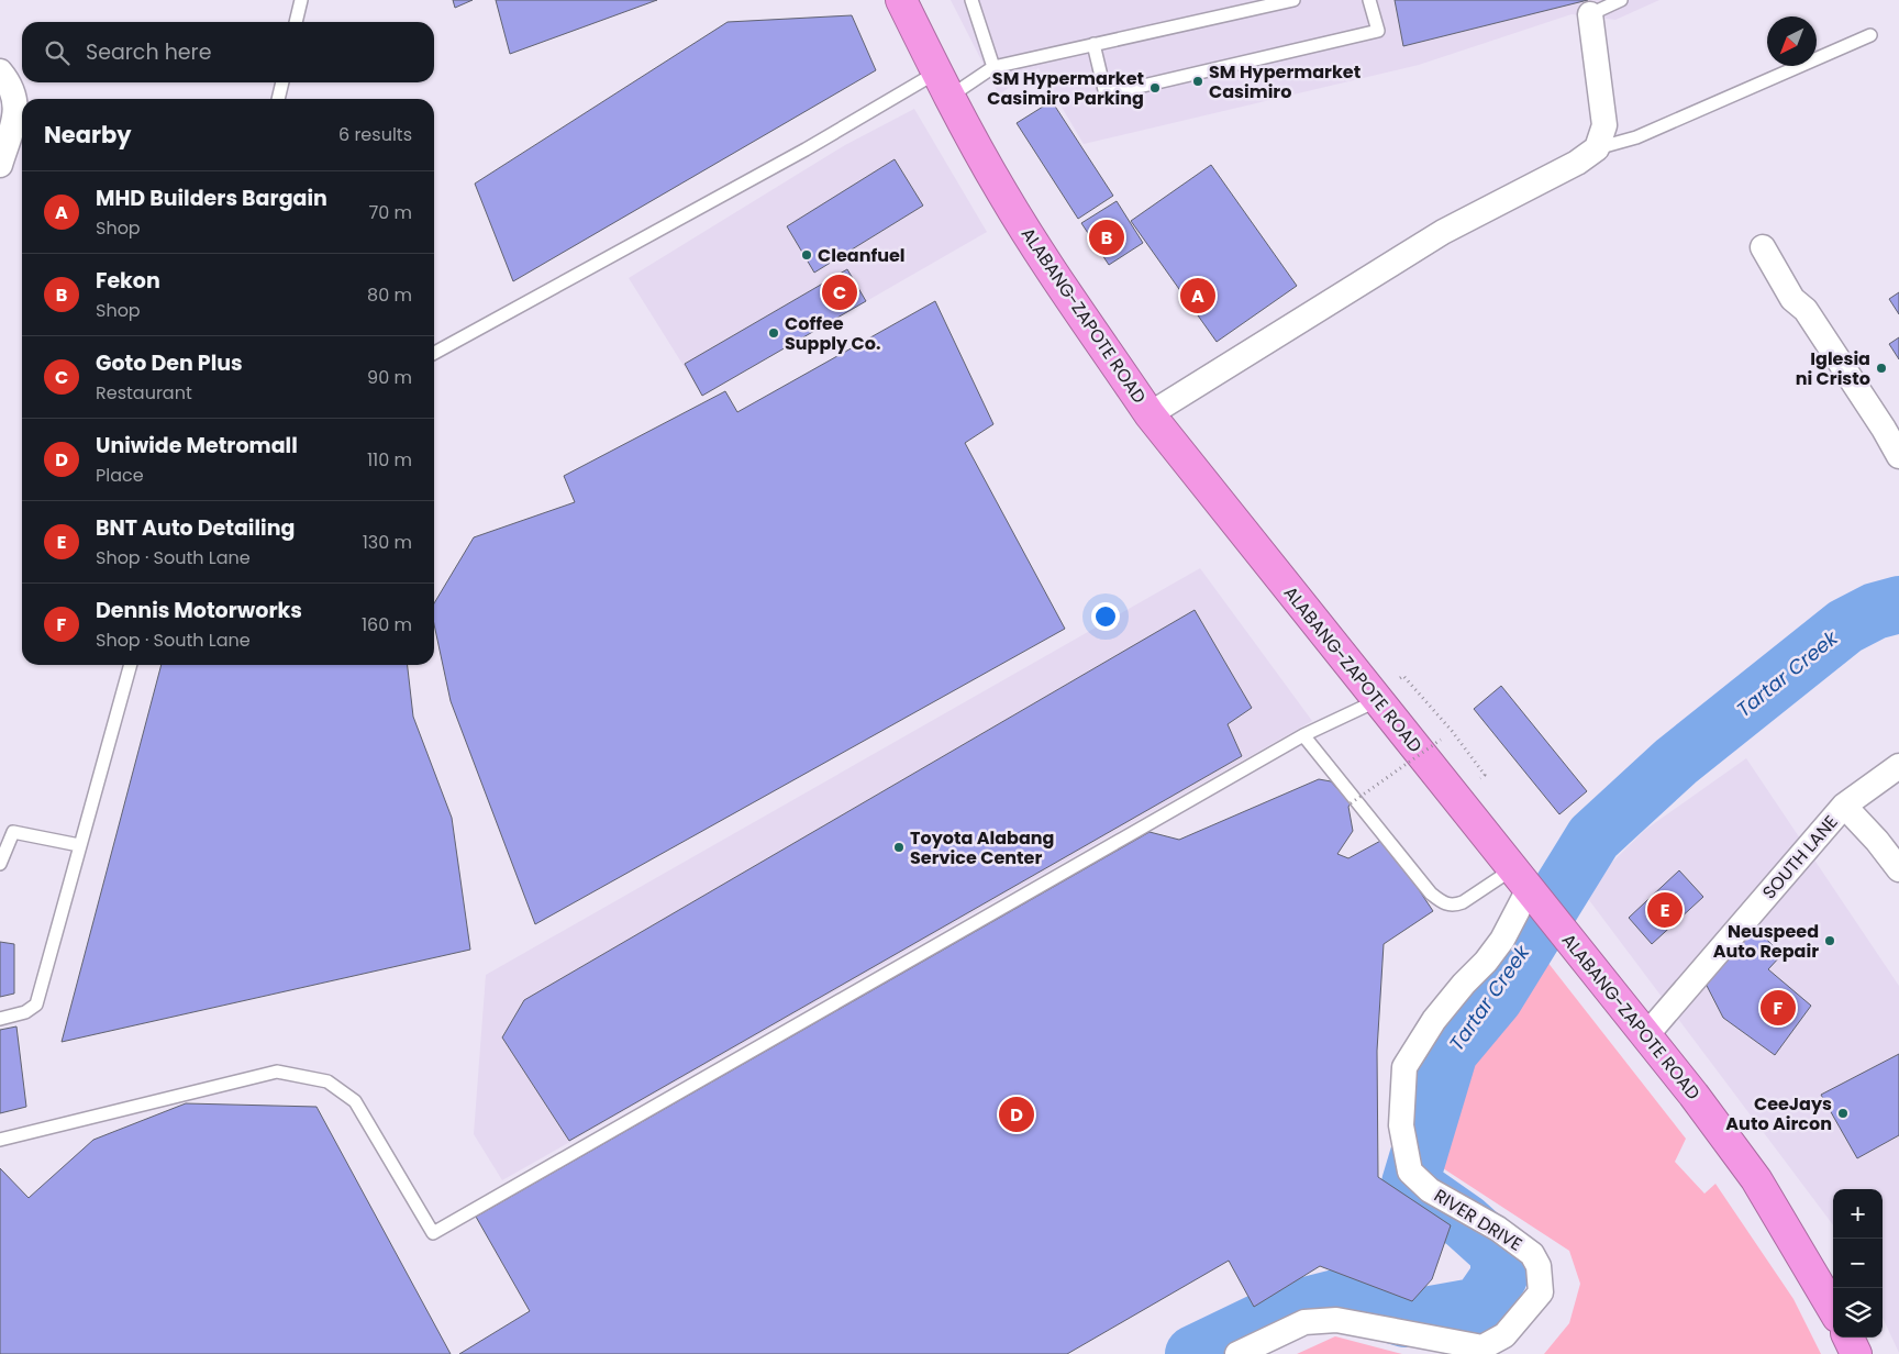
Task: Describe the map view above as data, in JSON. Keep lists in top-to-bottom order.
{
  "streets": {
    "highway": ["ALABANG-ZAPOTE ROAD"],
    "street": ["SOUTH LANE", "RIVER DRIVE"]
  },
  "crossings": [
    ["ALABANG-ZAPOTE ROAD", "SOUTH LANE"],
    ["ALABANG-ZAPOTE ROAD", "RIVER DRIVE"]
  ],
  "water": ["Tartar Creek"],
  "places": [
    "SM Hypermarket Casimiro",
    "SM Hypermarket Casimiro Parking",
    "Cleanfuel",
    "Coffee Supply Co.",
    "Iglesia ni Cristo",
    "Toyota Alabang Service Center",
    "Neuspeed Auto Repair",
    "CeeJays Auto Aircon"
  ],
  "north": "bottom left",
  "page": {
    "search": "Search here",
    "heading": ["Nearby", "6 results"],
    "list": [
      {
        "mark": "A",
        "name": "MHD Builders Bargain",
        "note": "Shop",
        "value": "70 m"
      },
      {
        "mark": "B",
        "name": "Fekon",
        "note": "Shop",
        "value": "80 m"
      },
      {
        "mark": "C",
        "name": "Goto Den Plus",
        "note": "Restaurant",
        "value": "90 m"
      },
      {
        "mark": "D",
        "name": "Uniwide Metromall",
        "note": "Place",
        "value": "110 m"
      },
      {
        "mark": "E",
        "name": "BNT Auto Detailing",
        "note": "Shop · South Lane",
        "value": "130 m"
      },
      {
        "mark": "F",
        "name": "Dennis Motorworks",
        "note": "Shop · South Lane",
        "value": "160 m"
      }
    ],
    "pins": [
      "B",
      "C",
      "A",
      "E",
      "F",
      "D"
    ],
    "map_buttons": ["+", "−"]
  }
}
